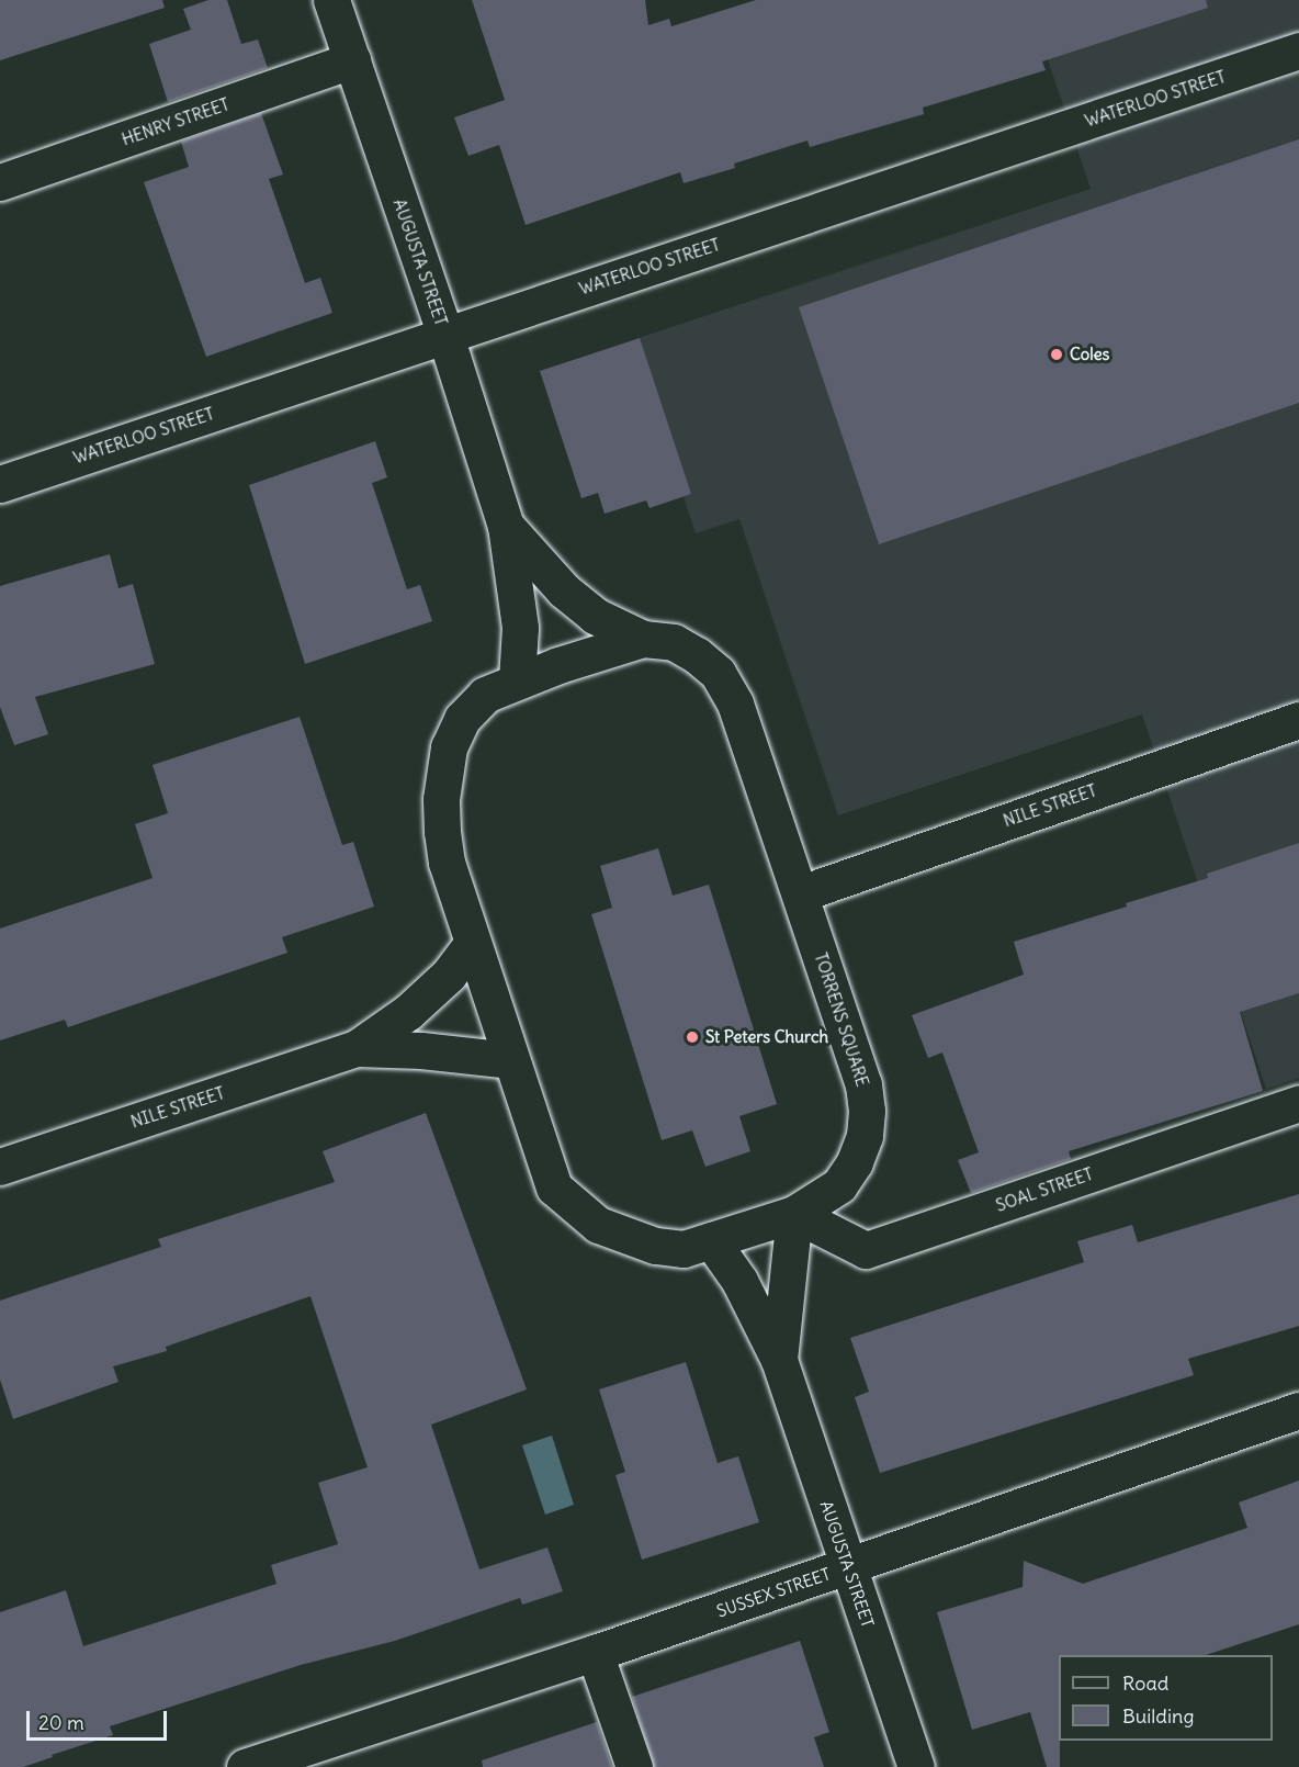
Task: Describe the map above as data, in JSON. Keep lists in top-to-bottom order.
{
  "streets": {
    "street": [
      "WATERLOO STREET",
      "HENRY STREET",
      "AUGUSTA STREET",
      "NILE STREET",
      "TORRENS SQUARE",
      "SOAL STREET",
      "SUSSEX STREET"
    ]
  },
  "crossings": [
    ["WATERLOO STREET", "AUGUSTA STREET"],
    ["HENRY STREET", "AUGUSTA STREET"],
    ["AUGUSTA STREET", "TORRENS SQUARE"],
    ["AUGUSTA STREET", "SOAL STREET"],
    ["AUGUSTA STREET", "SUSSEX STREET"],
    ["NILE STREET", "TORRENS SQUARE"],
    ["TORRENS SQUARE", "SOAL STREET"]
  ],
  "places": ["Coles", "St Peters Church"],
  "legend": ["Road", "Building"],
  "scale_bar": "20 m"
}
